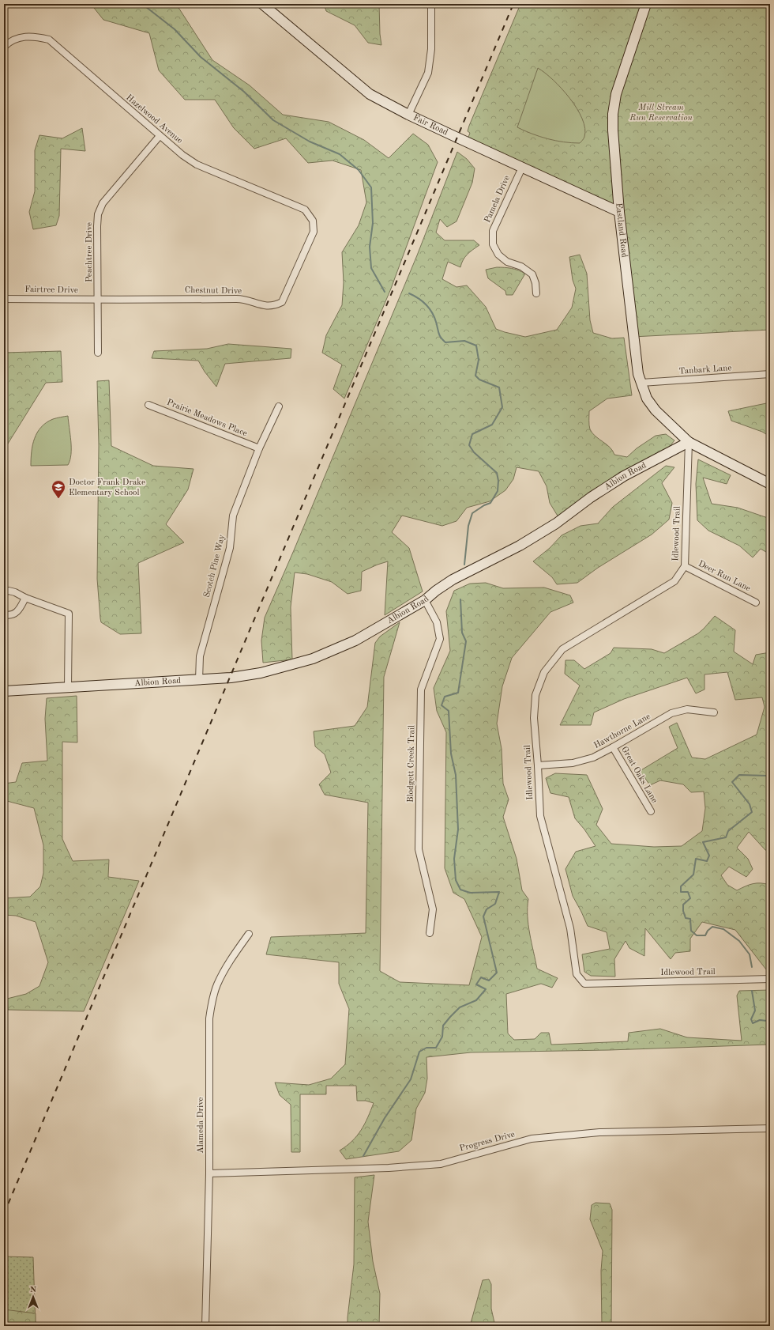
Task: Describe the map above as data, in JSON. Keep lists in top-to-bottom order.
{
  "streets": {
    "street": [
      "Hazelwood Avenue",
      "Fair Road",
      "Pamela Drive",
      "Eastland Road",
      "Peachtree Drive",
      "Fairtree Drive",
      "Chestnut Drive",
      "Tanbark Lane",
      "Prairie Meadows Place",
      "Albion Road",
      "Idlewood Trail",
      "Scotch Pine Way",
      "Deer Run Lane",
      "Hawthorne Lane",
      "Blodgett Creek Trail",
      "Great Oaks Lane",
      "Alameda Drive",
      "Progress Drive"
    ]
  },
  "crossings": [
    ["Hazelwood Avenue", "Peachtree Drive"],
    ["Hazelwood Avenue", "Chestnut Drive"],
    ["Fair Road", "Pamela Drive"],
    ["Fair Road", "Eastland Road"],
    ["Eastland Road", "Tanbark Lane"],
    ["Eastland Road", "Albion Road"],
    ["Eastland Road", "Idlewood Trail"],
    ["Peachtree Drive", "Fairtree Drive"],
    ["Peachtree Drive", "Chestnut Drive"],
    ["Fairtree Drive", "Chestnut Drive"],
    ["Prairie Meadows Place", "Scotch Pine Way"],
    ["Albion Road", "Idlewood Trail"],
    ["Albion Road", "Scotch Pine Way"],
    ["Albion Road", "Blodgett Creek Trail"],
    ["Idlewood Trail", "Deer Run Lane"],
    ["Idlewood Trail", "Hawthorne Lane"],
    ["Hawthorne Lane", "Great Oaks Lane"],
    ["Alameda Drive", "Progress Drive"]
  ],
  "parks": ["Mill Stream Run Reservation"],
  "places": {
    "school or university": ["Doctor Frank Drake Elementary School"]
  },
  "north": "top"
}
